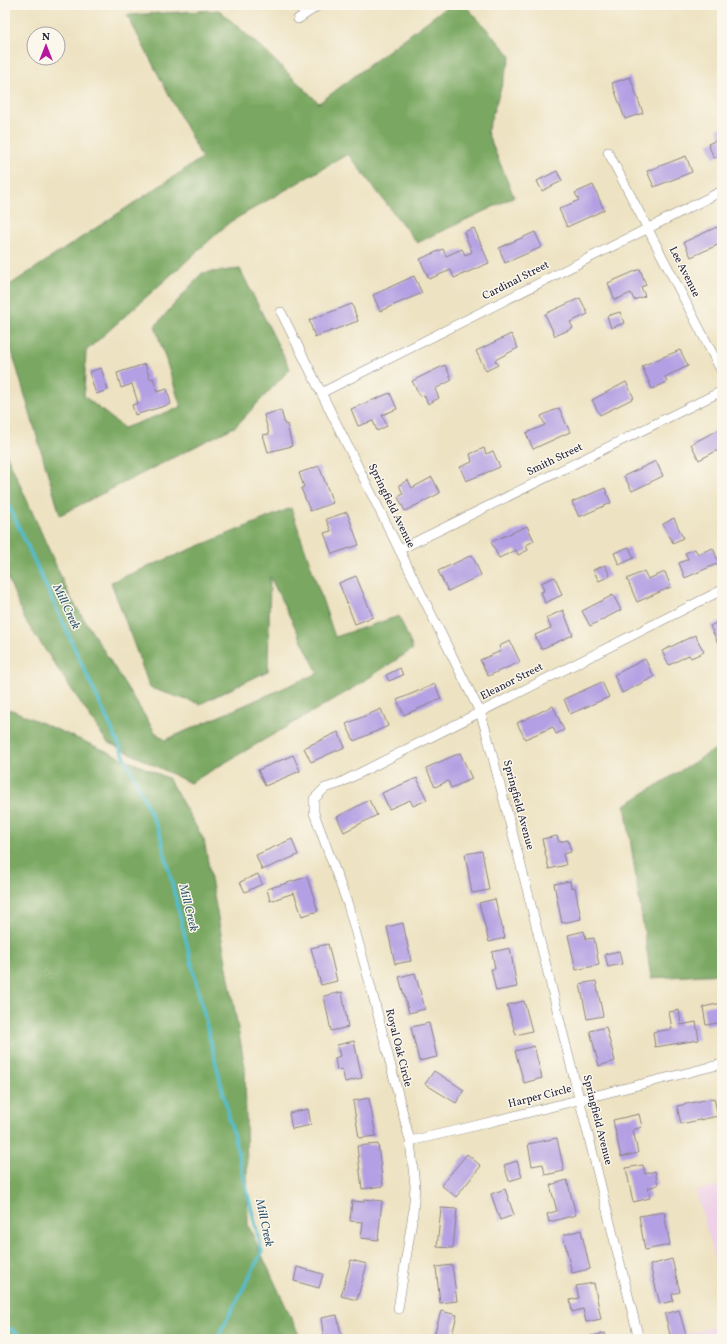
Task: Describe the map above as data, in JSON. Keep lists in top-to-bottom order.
{
  "streets": {
    "street": [
      "Lee Avenue",
      "Cardinal Street",
      "Smith Street",
      "Springfield Avenue",
      "Eleanor Street",
      "Royal Oak Circle",
      "Harper Circle"
    ]
  },
  "crossings": [
    ["Lee Avenue", "Cardinal Street"],
    ["Cardinal Street", "Springfield Avenue"],
    ["Smith Street", "Springfield Avenue"],
    ["Springfield Avenue", "Eleanor Street"],
    ["Springfield Avenue", "Harper Circle"],
    ["Eleanor Street", "Royal Oak Circle"],
    ["Royal Oak Circle", "Harper Circle"]
  ],
  "water": ["Mill Creek"],
  "north": "top"
}
